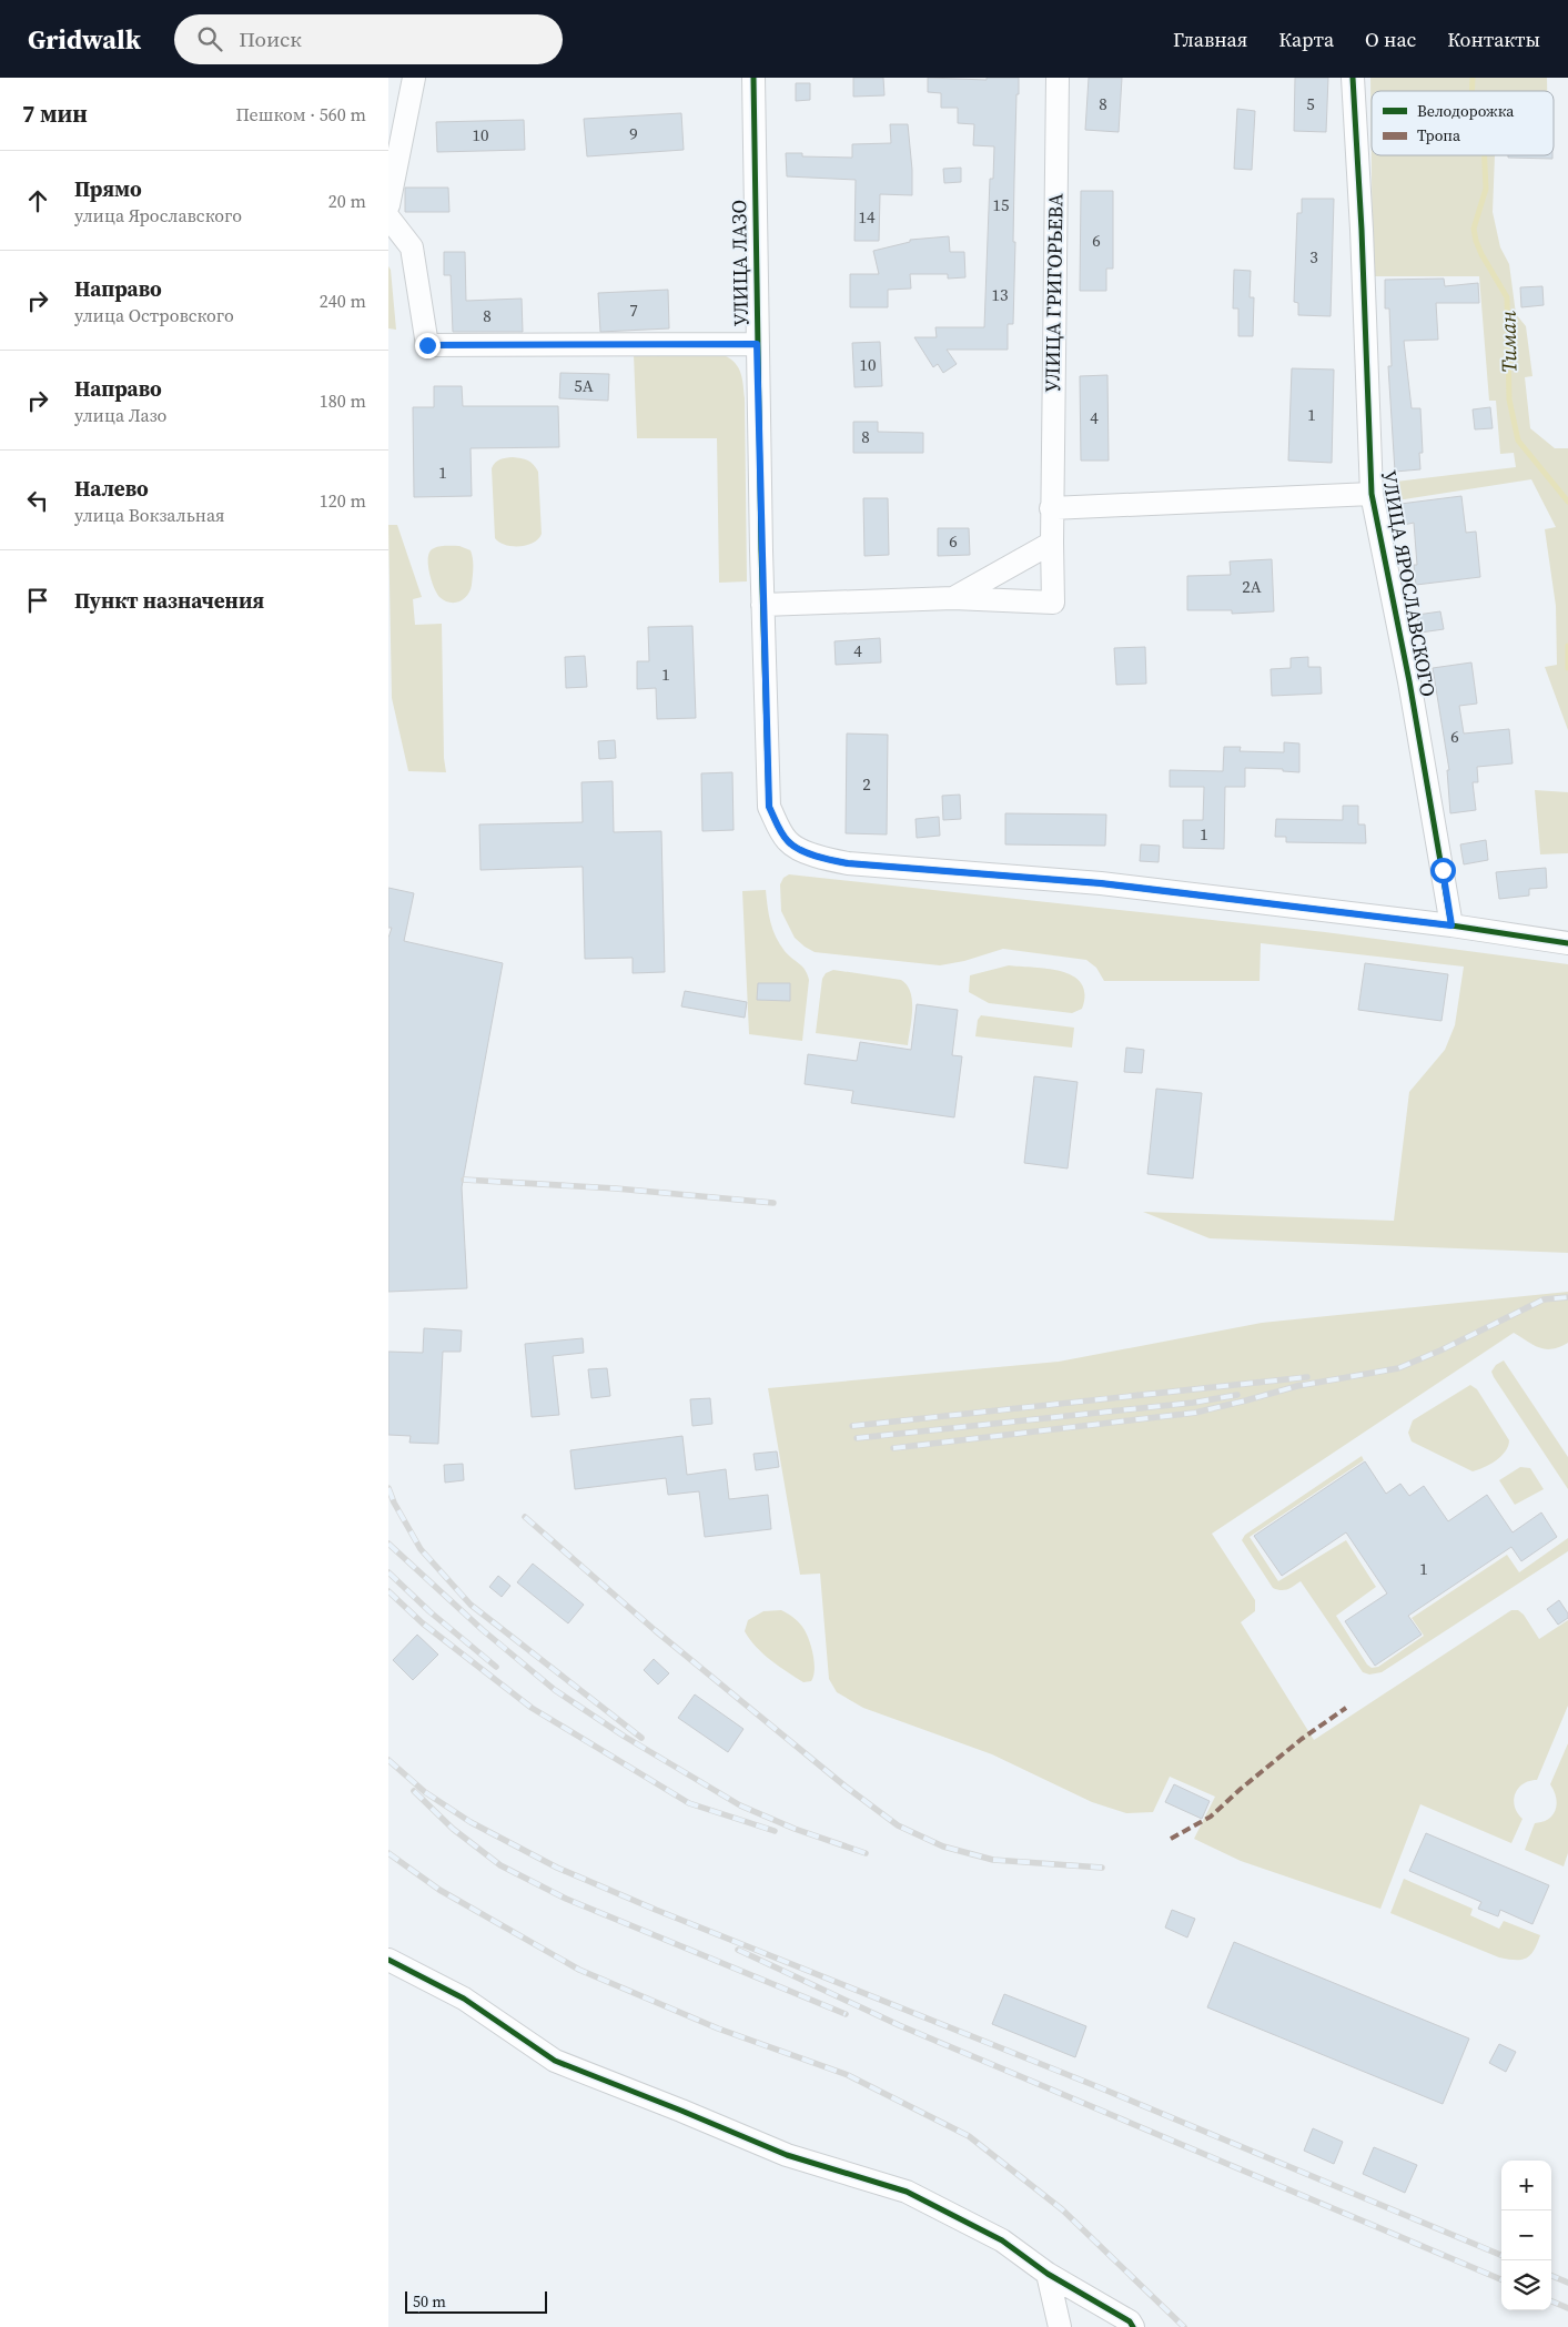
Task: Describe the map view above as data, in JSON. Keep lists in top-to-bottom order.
{
  "streets": {
    "street": ["УЛИЦА ЛАЗО", "УЛИЦА ГРИГОРЬЕВА", "УЛИЦА ЯРОСЛАВСКОГО"]
  },
  "crossings": [
    ["УЛИЦА ЛАЗО", "УЛИЦА ЯРОСЛАВСКОГО"]
  ],
  "water": ["Тиман"],
  "house_numbers": [
    "8",
    "5",
    "9",
    "10",
    "15",
    "14",
    "6",
    "3",
    "13",
    "7",
    "8",
    "10",
    "5А",
    "1",
    "4",
    "8",
    "1",
    "6",
    "2А",
    "4",
    "1",
    "6",
    "2",
    "1",
    "1"
  ],
  "legend": ["Велодорожка", "Тропа"],
  "scale_bar": "50 m",
  "page": {
    "header": "Gridwalk",
    "search": "Поиск",
    "nav": [
      "Главная",
      "Карта",
      "О нас",
      "Контакты"
    ],
    "heading": ["7 мин", "Пешком · 560 m"],
    "list": [
      ["Прямо", "улица Ярославского", "20 m"],
      ["Направо", "улица Островского", "240 m"],
      ["Направо", "улица Лазо", "180 m"],
      ["Налево", "улица Вокзальная", "120 m"],
      "Пункт назначения"
    ],
    "map_buttons": ["+", "−"],
    "scale": "50 m"
  }
}
